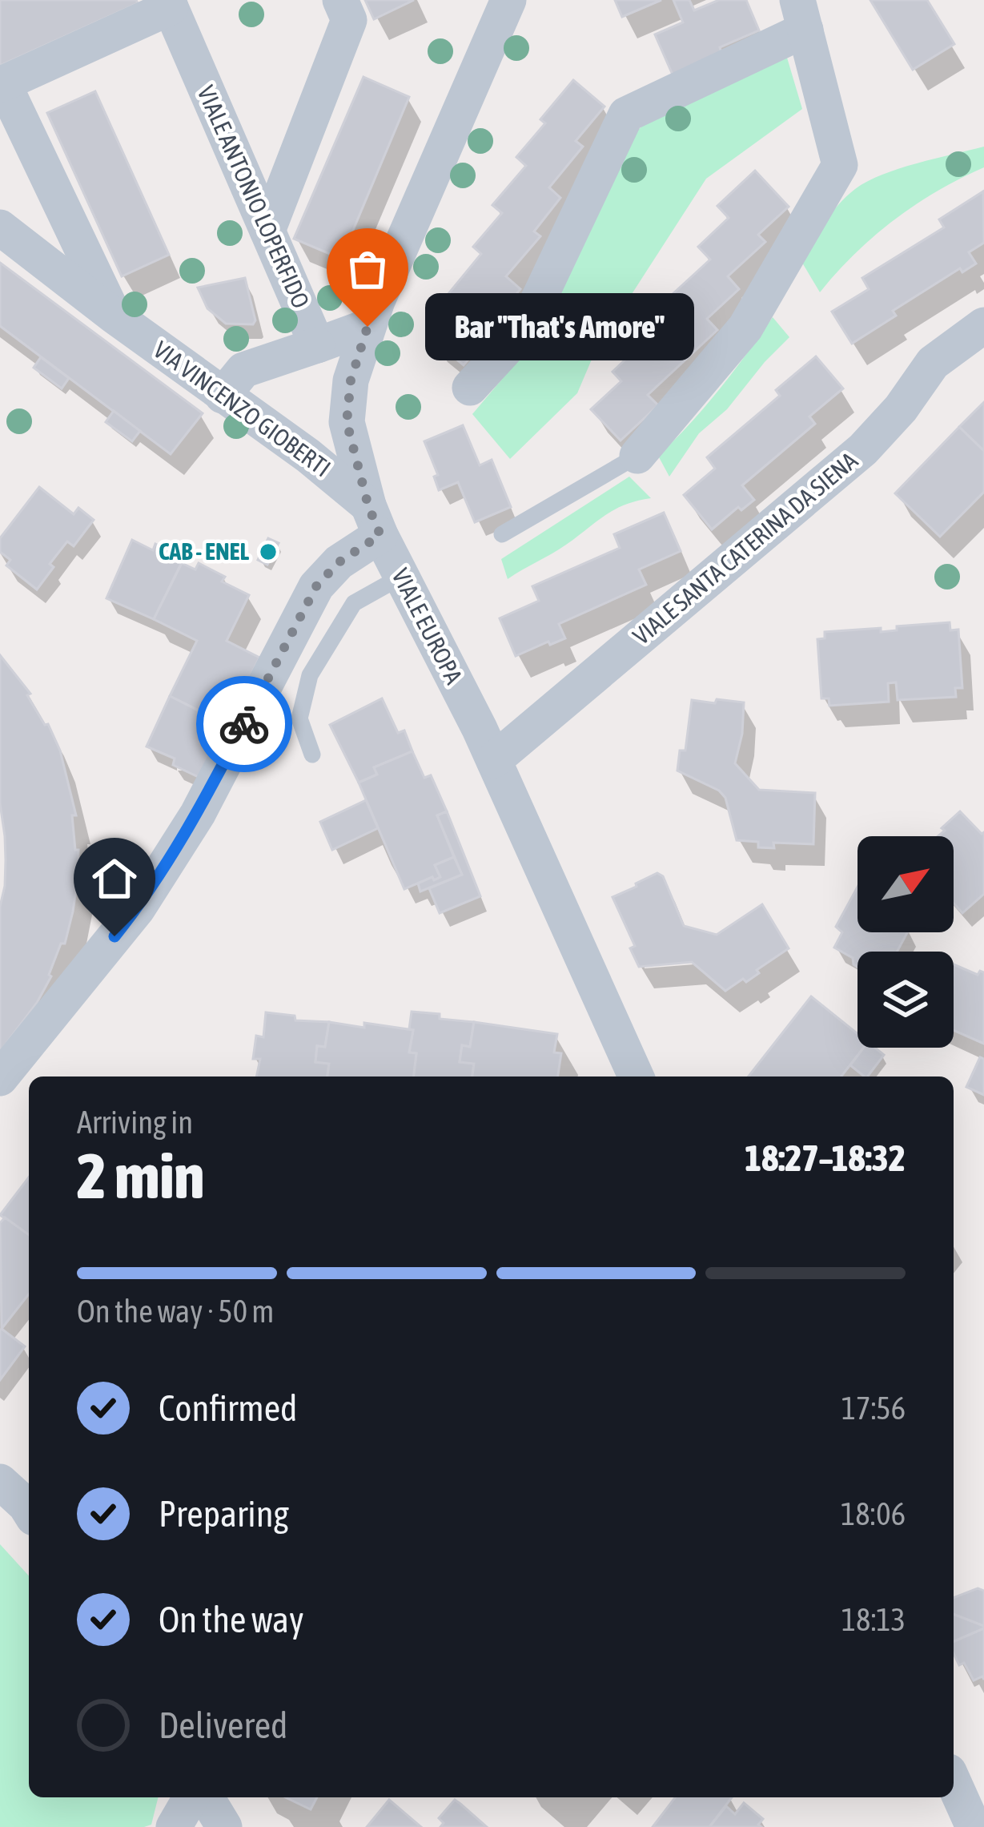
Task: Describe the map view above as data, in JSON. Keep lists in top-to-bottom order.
{
  "streets": {
    "street": [
      "VIALE ANTONIO LOPERFIDO",
      "VIA VINCENZO GIOBERTI",
      "VIALE SANTA CATERINA DA SIENA",
      "VIALE EUROPA"
    ]
  },
  "crossings": [
    ["VIA VINCENZO GIOBERTI", "VIALE EUROPA"],
    ["VIALE SANTA CATERINA DA SIENA", "VIALE EUROPA"]
  ],
  "places": ["Bar \"That's Amore\"", "CAB - ENEL"],
  "north": "top right",
  "page": {
    "bubble": "Bar \"That's Amore\"",
    "heading": ["2 min", "Arriving in", "18:27–18:32"],
    "bar": "On the way · 50 m",
    "list": [
      ["Confirmed", "17:56"],
      ["Preparing", "18:06"],
      ["On the way", "18:13"],
      "Delivered"
    ]
  }
}
